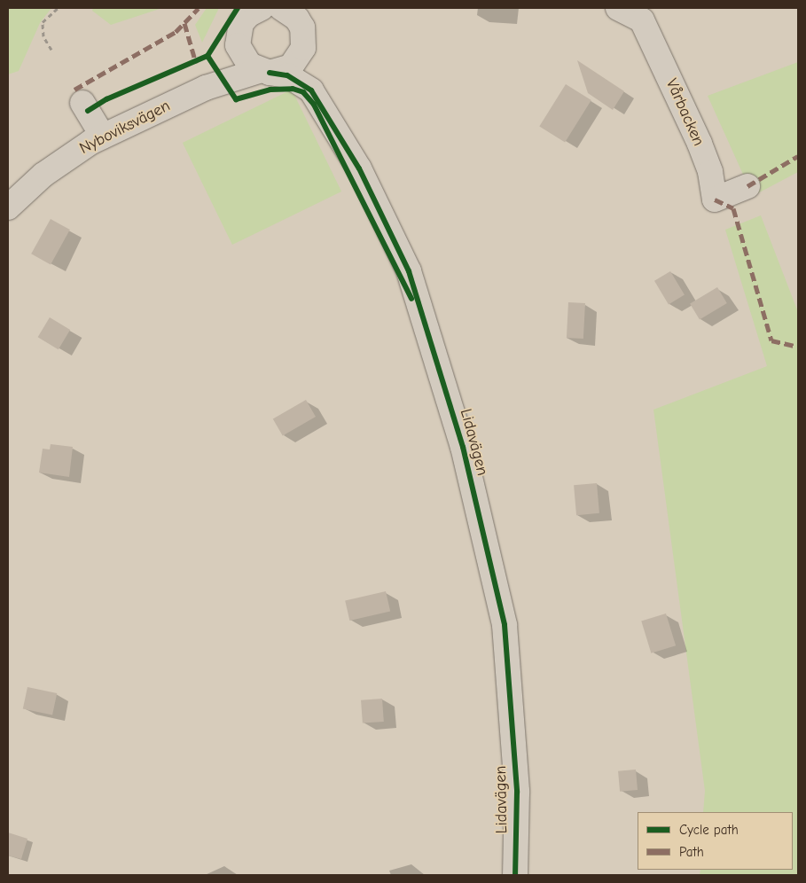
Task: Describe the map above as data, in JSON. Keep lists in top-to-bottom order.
{
  "streets": {
    "street": ["Vårbacken", "Nyboviksvägen", "Lidavägen"]
  },
  "crossings": [
    ["Nyboviksvägen", "Lidavägen"]
  ],
  "legend": ["Cycle path", "Path"]
}
